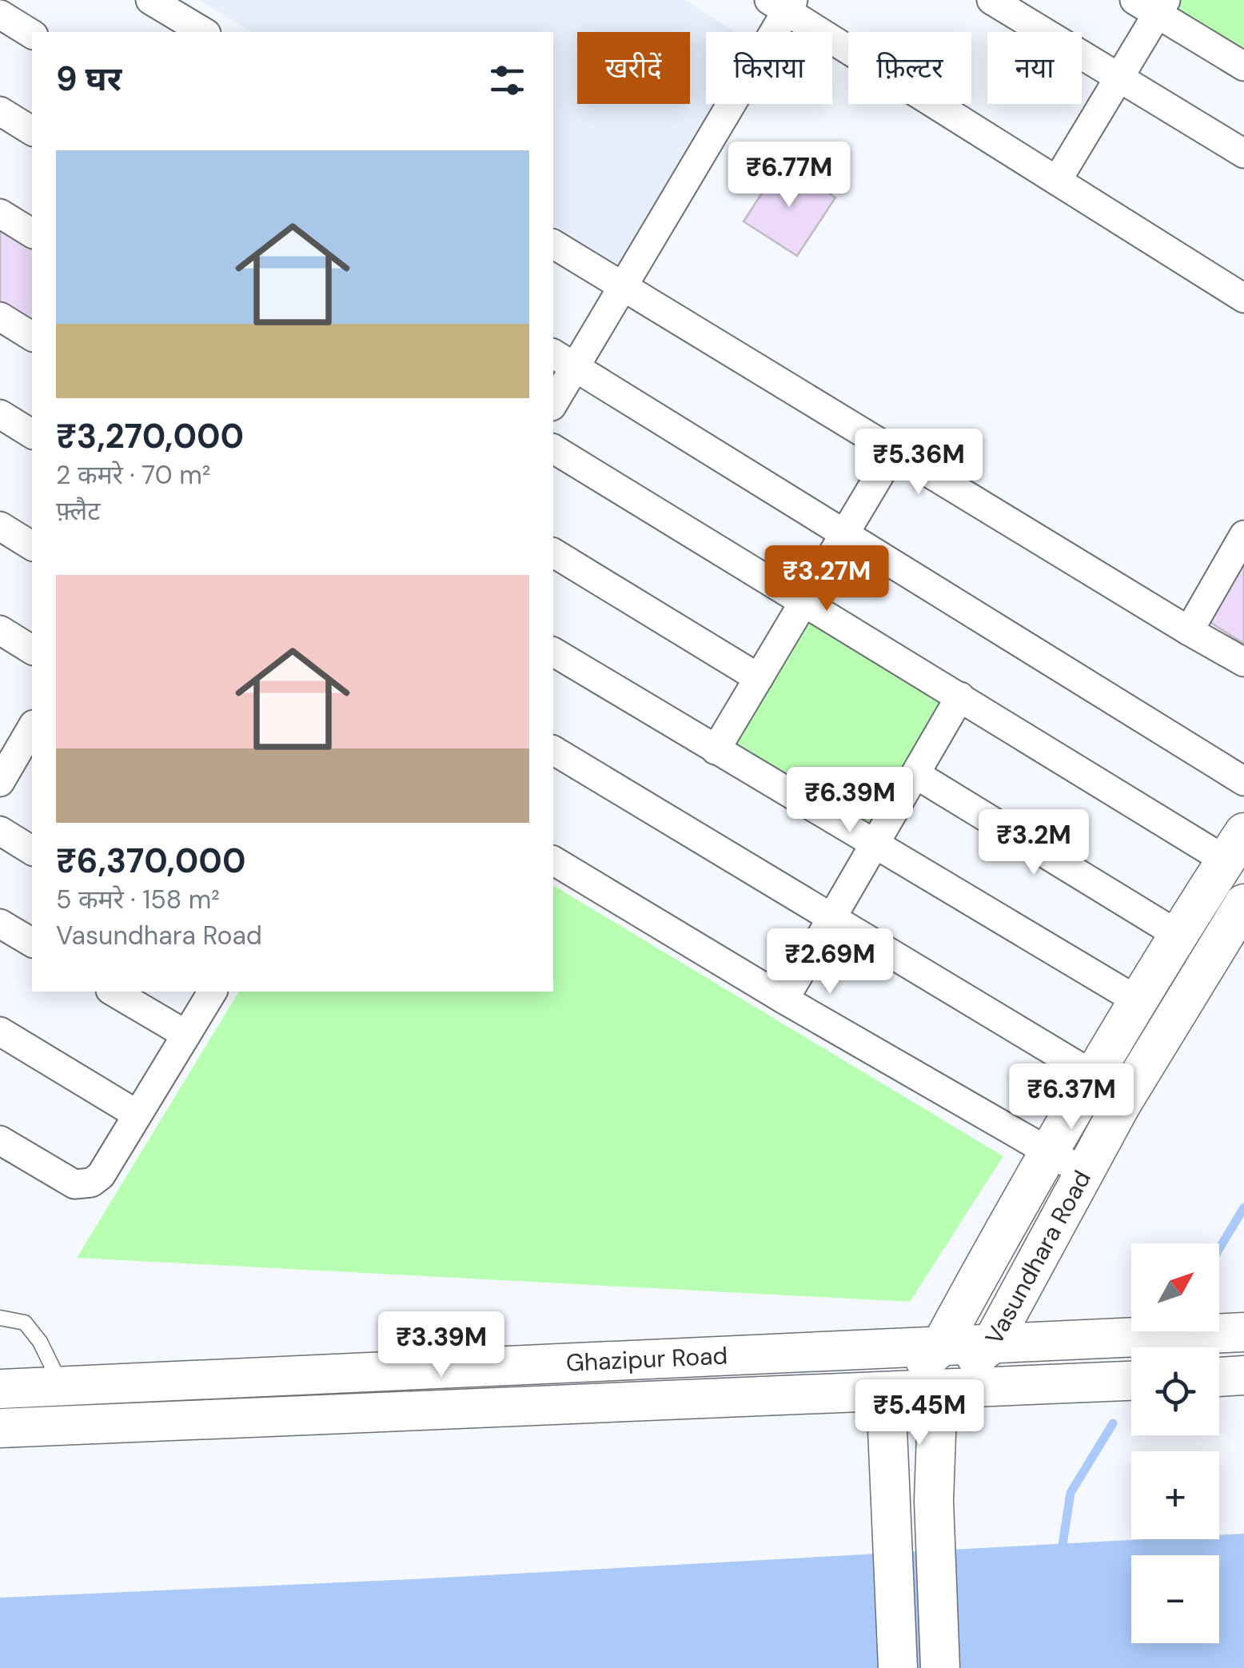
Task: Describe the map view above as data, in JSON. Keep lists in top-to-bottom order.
{
  "streets": {
    "main road": ["Vasundhara Road", "Ghazipur Road"]
  },
  "crossings": [
    ["Vasundhara Road", "Ghazipur Road"]
  ],
  "north": "top right",
  "page": {
    "chip": [
      "खरीदें",
      "किराया",
      "फ़िल्टर",
      "नया"
    ],
    "heading": "9 घर",
    "list": [
      {
        "name": "₹3,270,000",
        "note": "2 कमरे · 70 m² · फ़्लैट"
      },
      {
        "name": "₹6,370,000",
        "note": "5 कमरे · 158 m² · Vasundhara Road"
      }
    ],
    "price": [
      "₹6.77M",
      "₹5.36M",
      "₹3.27M",
      "₹6.39M",
      "₹3.2M",
      "₹2.69M",
      "₹6.37M",
      "₹3.39M",
      "₹5.45M"
    ],
    "map_buttons": ["+", "−"]
  }
}
